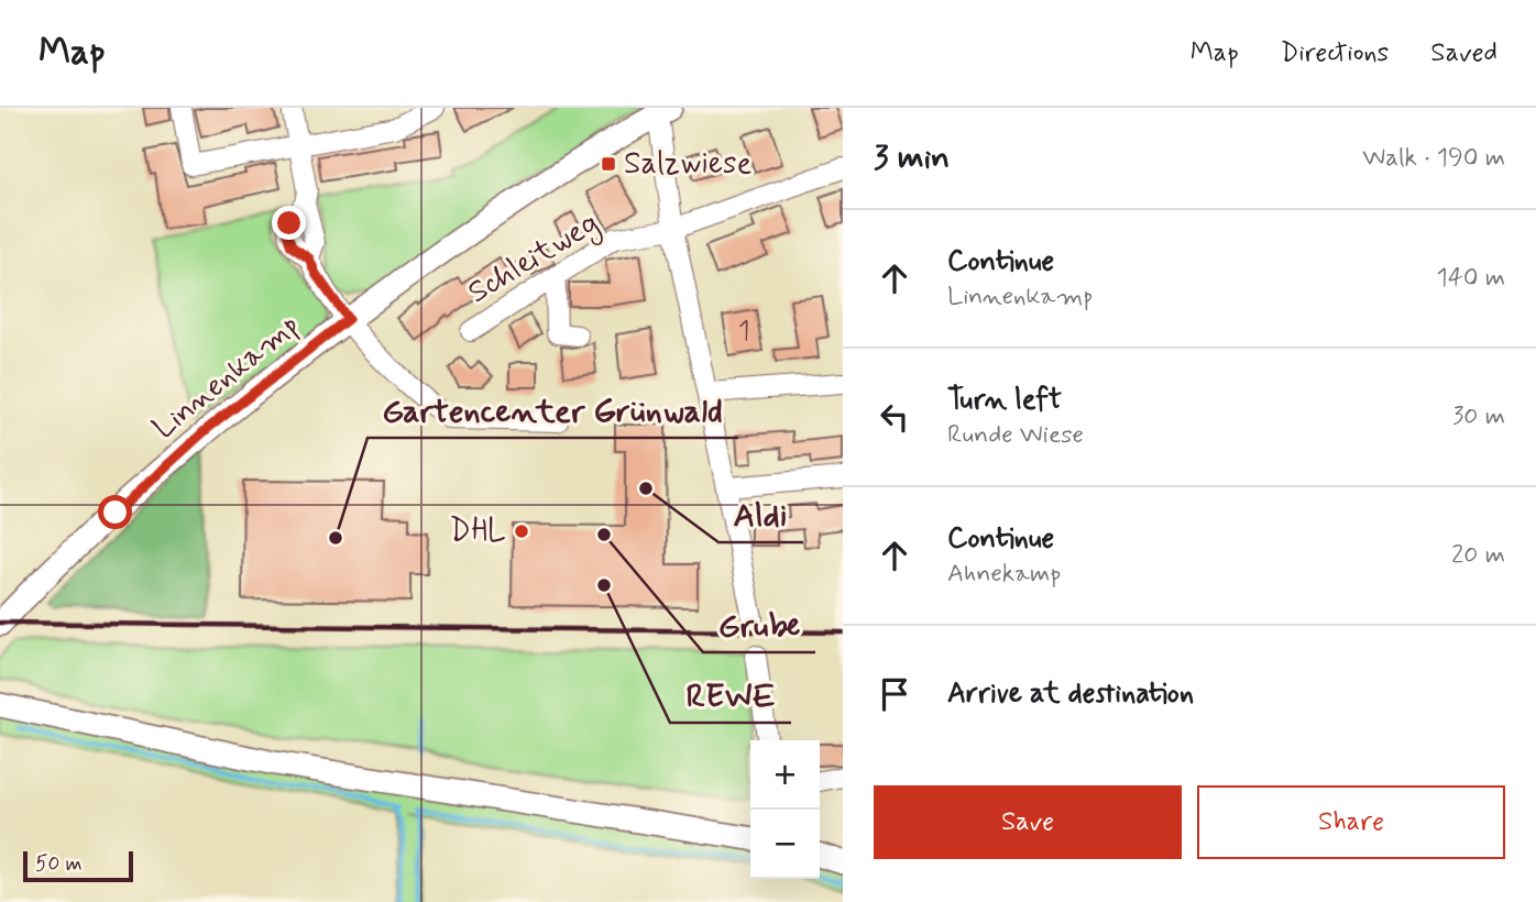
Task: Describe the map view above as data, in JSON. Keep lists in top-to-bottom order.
{
  "streets": {
    "main road": ["Linnenkamp"],
    "street": ["Schleitweg"]
  },
  "places": {
    "transit": ["Salzwiese"],
    "other": [
      "Aldi",
      "DHL",
      "Grube",
      "Gartencenter Grünwald",
      "REWE"
    ]
  },
  "house_numbers": ["1"],
  "scale_bar": "50 m",
  "page": {
    "header": "Map",
    "nav": ["Map", "Directions", "Saved"],
    "heading": ["3 min", "Walk · 190 m"],
    "list": [
      ["Continue", "Linnenkamp", "140 m"],
      ["Turn left", "Runde Wiese", "30 m"],
      ["Continue", "Ahnekamp", "20 m"],
      "Arrive at destination"
    ],
    "map_buttons": ["+", "−"],
    "buttons": ["Save", "Share"],
    "scale": "50 m"
  }
}
